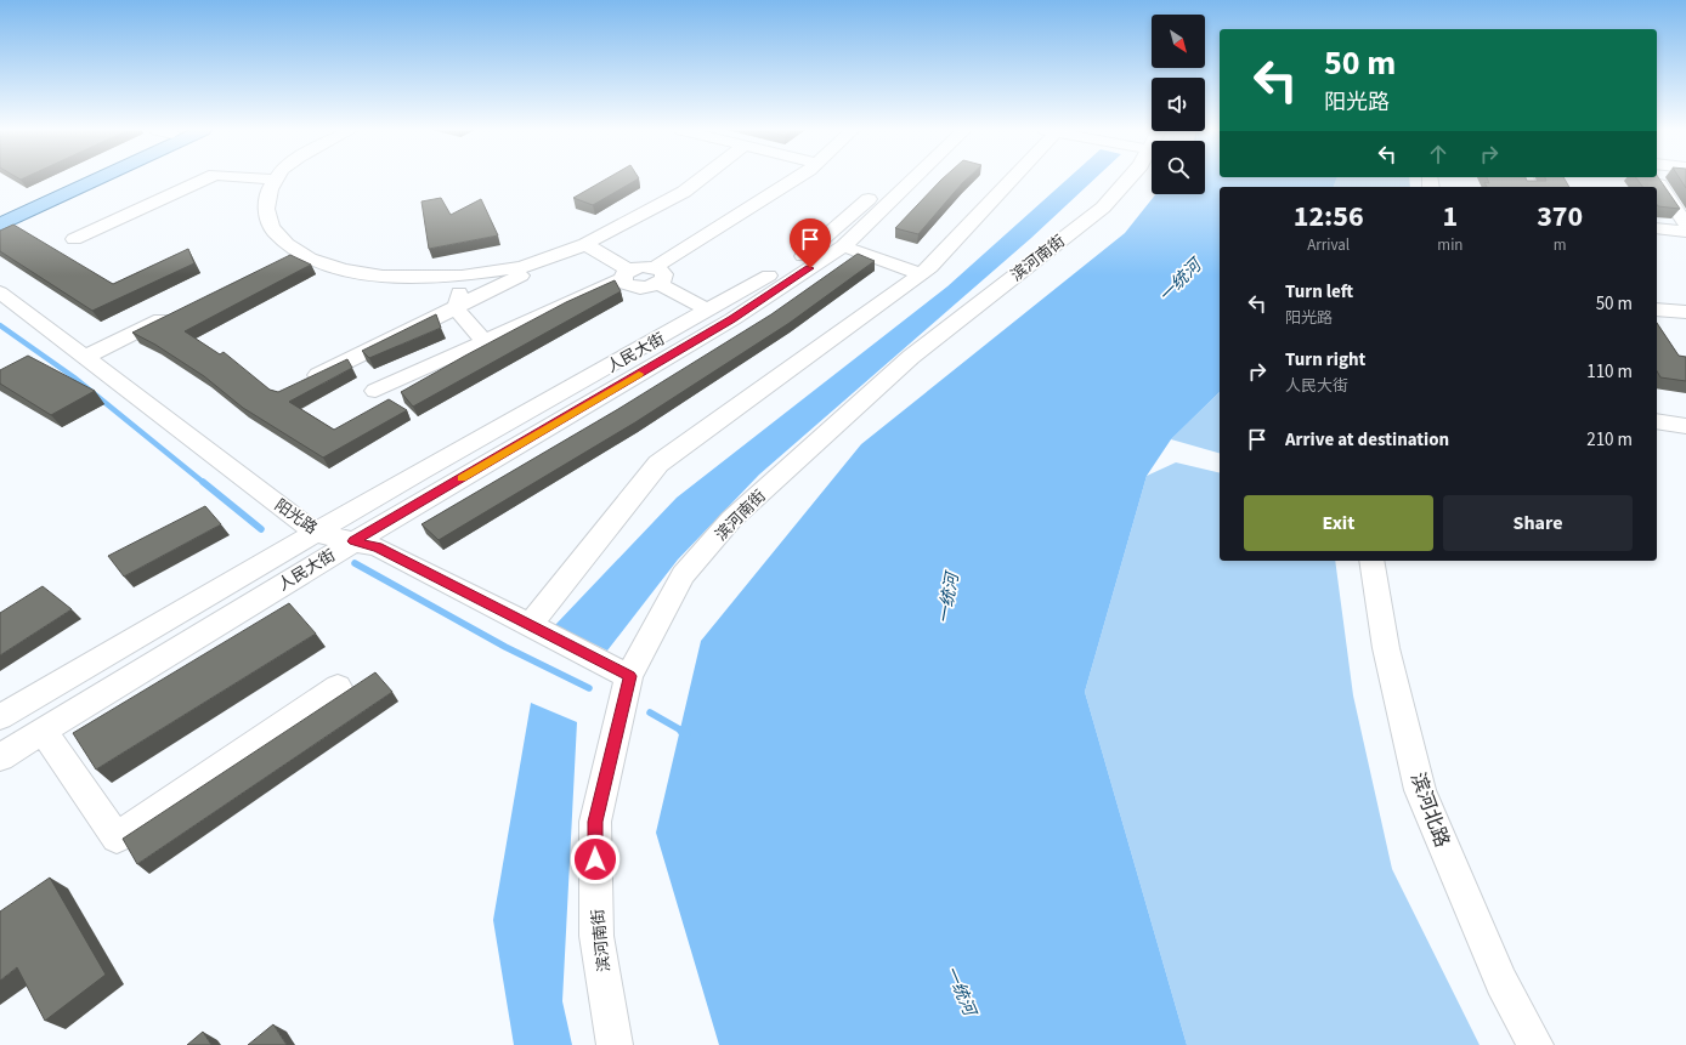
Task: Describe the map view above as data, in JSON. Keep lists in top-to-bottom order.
{
  "streets": {
    "street": [
      "滨河南街",
      "人民大街",
      "阳光路",
      "滨河北路"
    ]
  },
  "crossings": [
    ["滨河南街", "阳光路"],
    ["人民大街", "阳光路"]
  ],
  "water": ["一统河"],
  "north": "bottom right",
  "page": {
    "turn": ["50 m", "阳光路"],
    "eta": [
      "12:56",
      "Arrival",
      "1",
      "min",
      "370",
      "m"
    ],
    "list": [
      {
        "name": "Turn left",
        "note": "阳光路",
        "value": "50 m"
      },
      {
        "name": "Turn right",
        "note": "人民大街",
        "value": "110 m"
      },
      {
        "name": "Arrive at destination",
        "value": "210 m"
      }
    ],
    "buttons": ["Exit", "Share"]
  }
}
